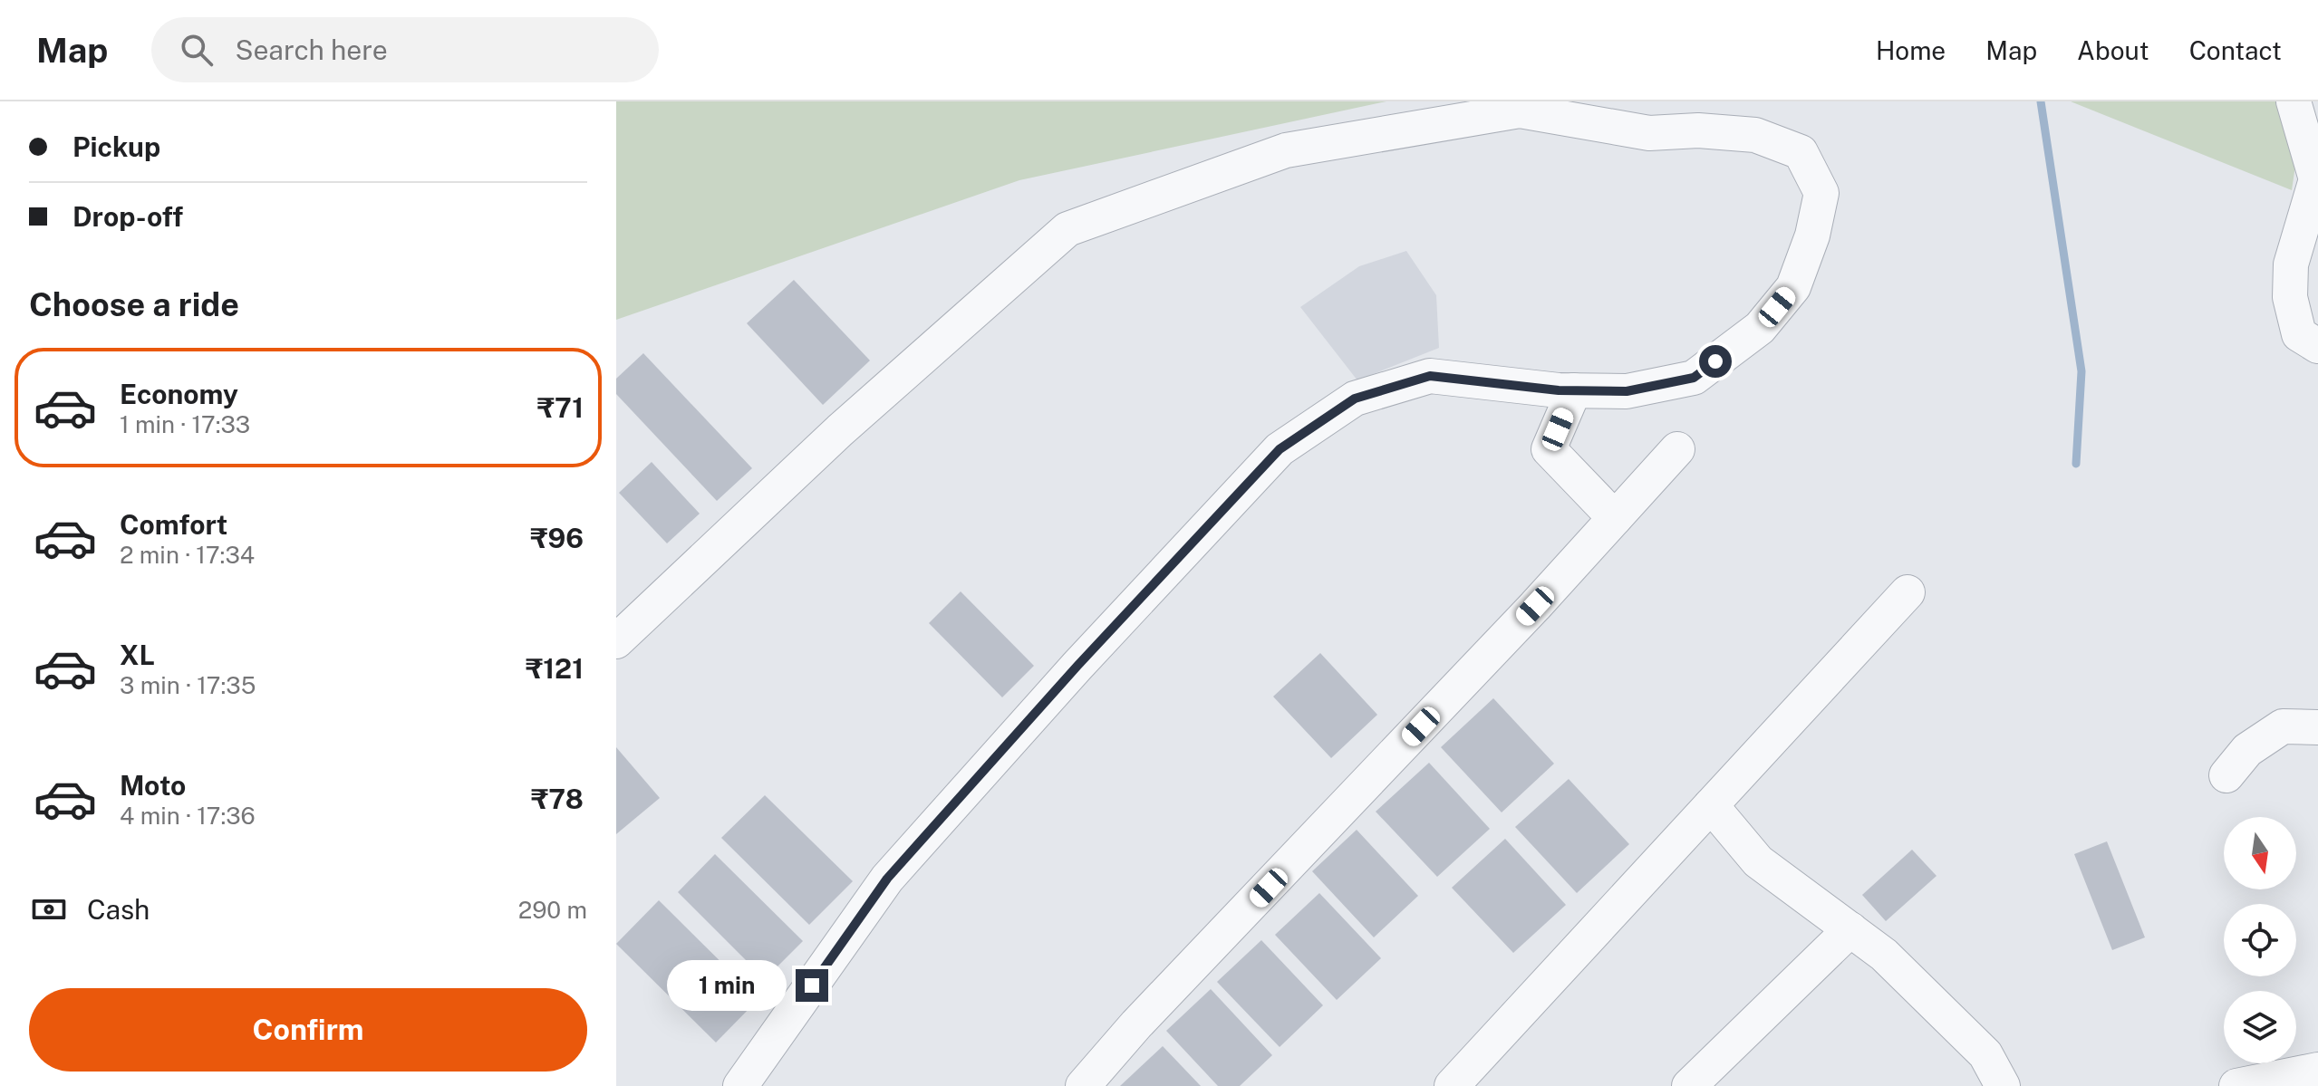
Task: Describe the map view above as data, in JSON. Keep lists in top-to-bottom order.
{
  "north": "bottom",
  "page": {
    "header": "Map",
    "search": "Search here",
    "nav": [
      "Home",
      "Map",
      "About",
      "Contact"
    ],
    "banner": ["Pickup", "Drop-off"],
    "heading": "Choose a ride",
    "list": [
      {
        "name": "Economy",
        "note": "1 min · 17:33",
        "value": "₹71"
      },
      {
        "name": "Comfort",
        "note": "2 min · 17:34",
        "value": "₹96"
      },
      {
        "name": "XL",
        "note": "3 min · 17:35",
        "value": "₹121"
      },
      {
        "name": "Moto",
        "note": "4 min · 17:36",
        "value": "₹78"
      }
    ],
    "pay": ["Cash", "290 m"],
    "bubble": "1 min",
    "buttons": "Confirm"
  }
}
